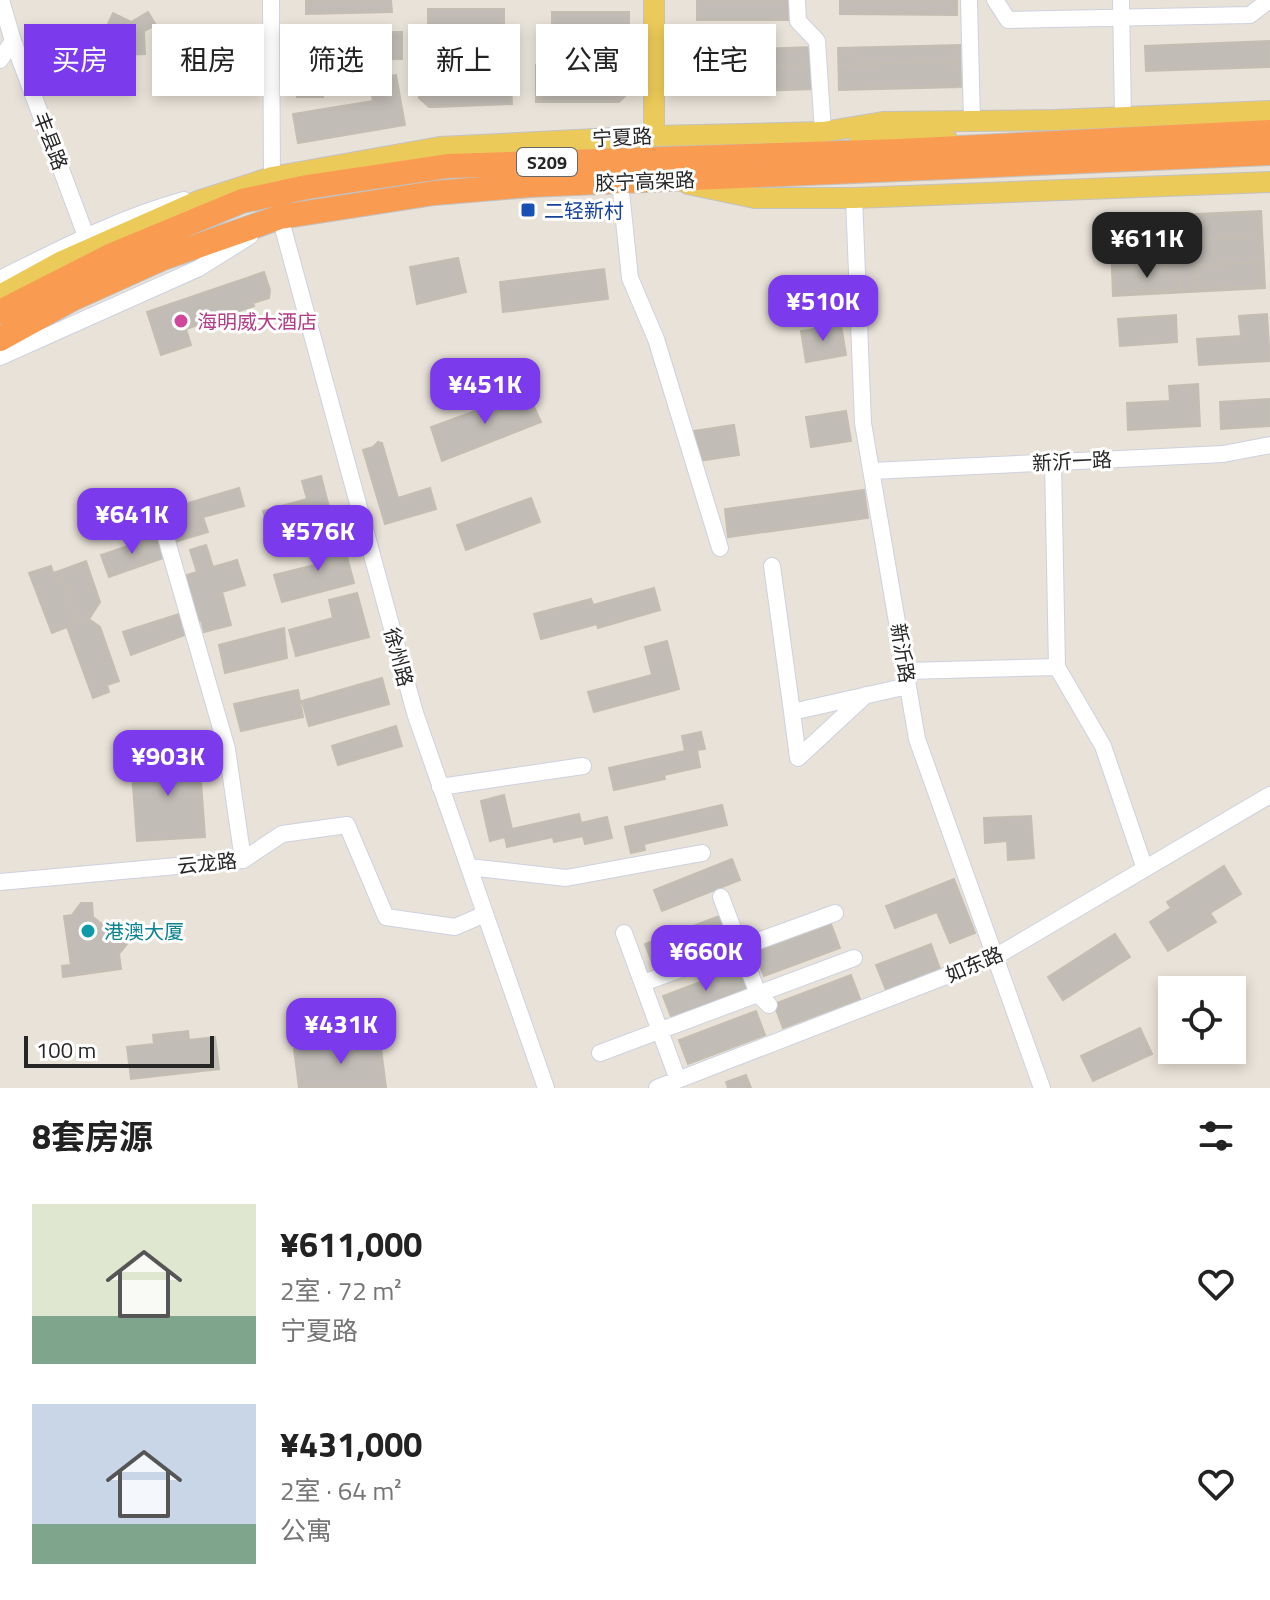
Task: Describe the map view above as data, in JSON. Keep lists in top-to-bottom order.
{
  "streets": {
    "highway": ["S209", "胶宁高架路"],
    "main road": ["宁夏路"],
    "street": [
      "丰县路",
      "新沂一路",
      "新沂路",
      "徐州路",
      "云龙路",
      "如东路"
    ]
  },
  "crossings": [
    ["胶宁高架路", "徐州路"],
    ["新沂一路", "新沂路"],
    ["新沂路", "如东路"],
    ["徐州路", "云龙路"]
  ],
  "places": {
    "transit": ["二轻新村"],
    "other": ["海明威大酒店", "港澳大厦"]
  },
  "scale_bar": "100 m",
  "page": {
    "chip": [
      "买房",
      "租房",
      "筛选",
      "新上",
      "公寓",
      "住宅"
    ],
    "price": [
      "¥611K",
      "¥510K",
      "¥451K",
      "¥641K",
      "¥576K",
      "¥903K",
      "¥660K",
      "¥431K"
    ],
    "scale": "100 m",
    "heading": "8套房源",
    "list": [
      {
        "name": "¥611,000",
        "note": "2室 · 72 m² · 宁夏路"
      },
      {
        "name": "¥431,000",
        "note": "2室 · 64 m² · 公寓"
      }
    ]
  }
}
